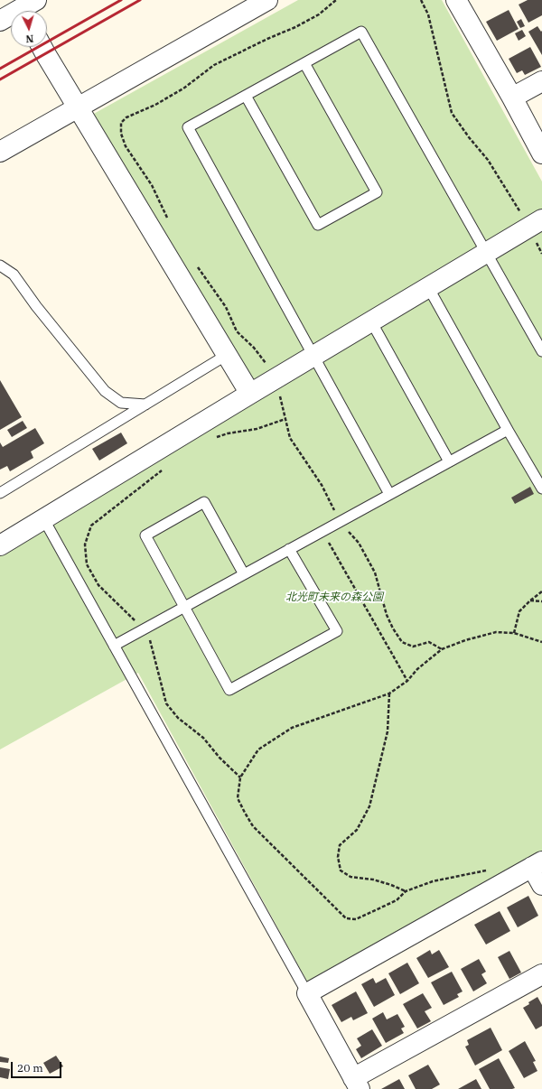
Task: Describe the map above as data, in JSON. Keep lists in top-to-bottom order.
{
  "parks": ["北光町未来の森公園"],
  "scale_bar": "20 m",
  "north": "bottom"
}
